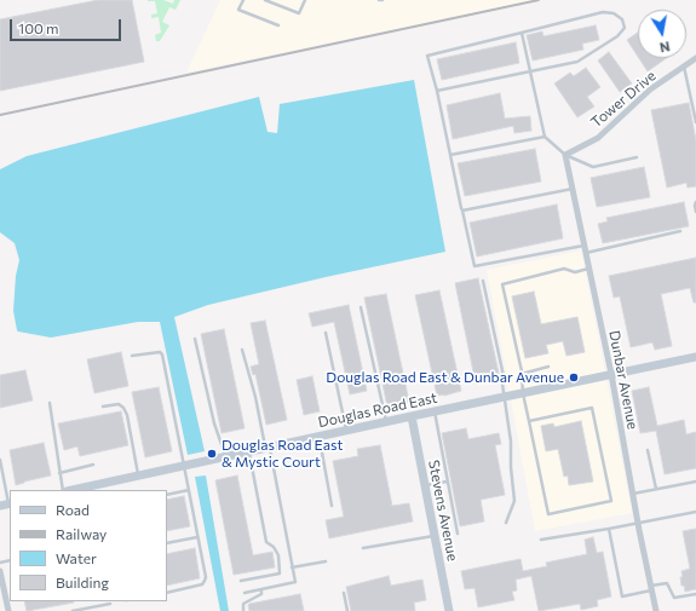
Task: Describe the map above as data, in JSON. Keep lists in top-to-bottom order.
{
  "streets": {
    "street": [
      "Tower Drive",
      "Dunbar Avenue",
      "Douglas Road East",
      "Stevens Avenue"
    ]
  },
  "crossings": [
    ["Tower Drive", "Dunbar Avenue"],
    ["Dunbar Avenue", "Douglas Road East"],
    ["Douglas Road East", "Stevens Avenue"]
  ],
  "places": ["Douglas Road East & Dunbar Avenue", "Douglas Road East & Mystic Court"],
  "legend": [
    "Road",
    "Railway",
    "Water",
    "Building"
  ],
  "scale_bar": "100 m",
  "north": "bottom"
}
